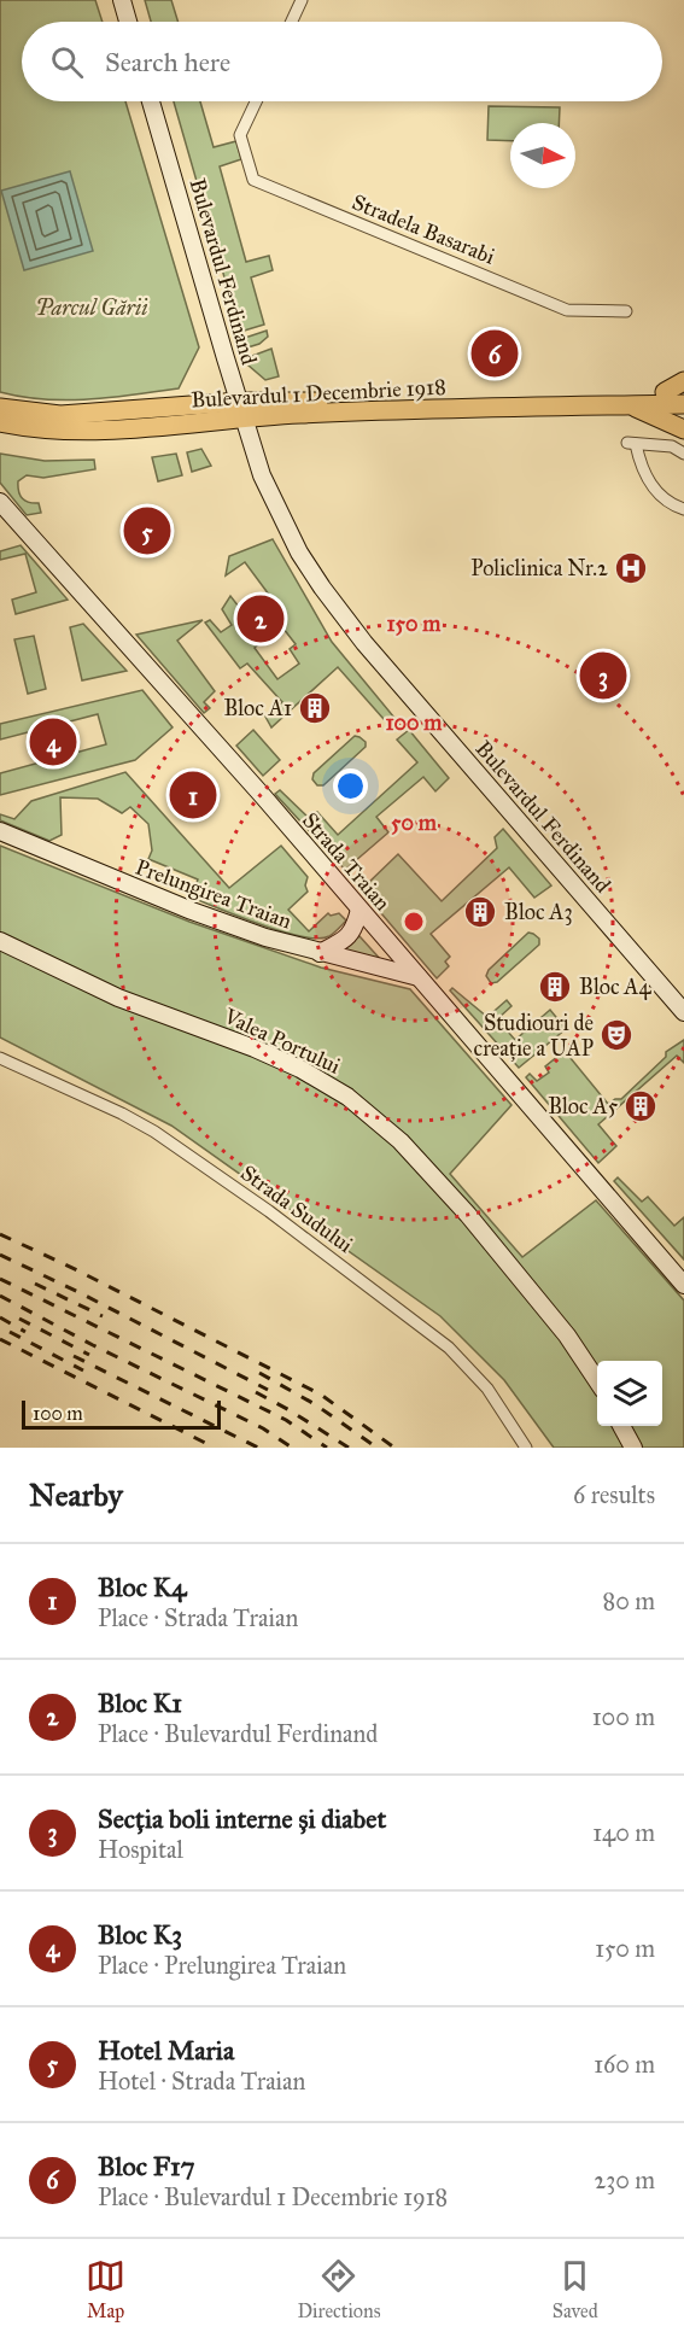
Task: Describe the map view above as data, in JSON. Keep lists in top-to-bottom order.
{
  "streets": {
    "main road": ["Bulevardul 1 Decembrie 1918"],
    "street": [
      "Stradela Basarabi",
      "Bulevardul Ferdinand",
      "Strada Traian",
      "Prelungirea Traian",
      "Valea Portului",
      "Strada Sudului"
    ]
  },
  "crossings": [
    ["Bulevardul Ferdinand", "Bulevardul 1 Decembrie 1918"],
    ["Strada Traian", "Prelungirea Traian"]
  ],
  "parks": ["Parcul Gării"],
  "places": {
    "hospital": ["Policlinica Nr.2"],
    "building": [
      "Bloc A1",
      "Bloc A3",
      "Bloc A4",
      "Bloc A5"
    ],
    "theatre": ["Studiouri de creație a UAP"]
  },
  "scale_bar": "100 m",
  "north": "right",
  "page": {
    "search": "Search here",
    "pins": [
      "6",
      "5",
      "2",
      "3",
      "4",
      "1"
    ],
    "scale": "100 m",
    "heading": ["Nearby", "6 results"],
    "list": [
      {
        "mark": "1",
        "name": "Bloc K4",
        "note": "Place · Strada Traian",
        "value": "80 m"
      },
      {
        "mark": "2",
        "name": "Bloc K1",
        "note": "Place · Bulevardul Ferdinand",
        "value": "100 m"
      },
      {
        "mark": "3",
        "name": "Secția boli interne și diabet",
        "note": "Hospital",
        "value": "140 m"
      },
      {
        "mark": "4",
        "name": "Bloc K3",
        "note": "Place · Prelungirea Traian",
        "value": "150 m"
      },
      {
        "mark": "5",
        "name": "Hotel Maria",
        "note": "Hotel · Strada Traian",
        "value": "160 m"
      },
      {
        "mark": "6",
        "name": "Bloc F17",
        "note": "Place · Bulevardul 1 Decembrie 1918",
        "value": "230 m"
      }
    ],
    "nav": ["Map", "Directions", "Saved"]
  },
  "rings": ["150 m", "100 m", "50 m"]
}
